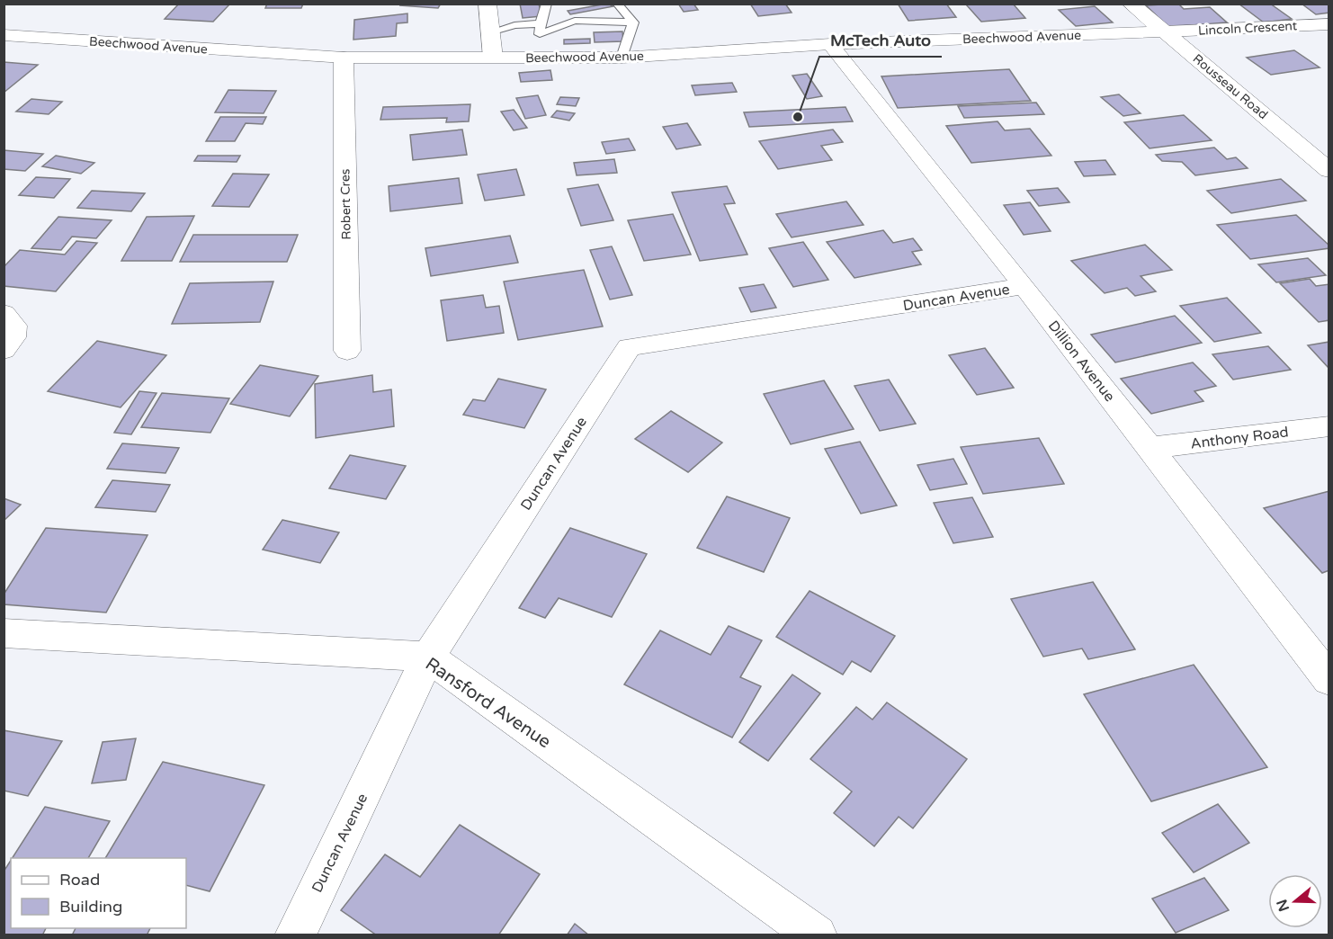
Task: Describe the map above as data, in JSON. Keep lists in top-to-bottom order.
{
  "streets": {
    "street": [
      "Lincoln Crescent",
      "Beechwood Avenue",
      "Rousseau Road",
      "Robert Cres",
      "Duncan Avenue",
      "Dillion Avenue",
      "Anthony Road",
      "Ransford Avenue"
    ]
  },
  "crossings": [
    ["Lincoln Crescent", "Beechwood Avenue"],
    ["Lincoln Crescent", "Rousseau Road"],
    ["Beechwood Avenue", "Rousseau Road"],
    ["Beechwood Avenue", "Robert Cres"],
    ["Beechwood Avenue", "Dillion Avenue"],
    ["Duncan Avenue", "Dillion Avenue"],
    ["Duncan Avenue", "Ransford Avenue"],
    ["Dillion Avenue", "Anthony Road"]
  ],
  "places": ["McTech Auto"],
  "legend": ["Road", "Building"],
  "north": "left"
}
